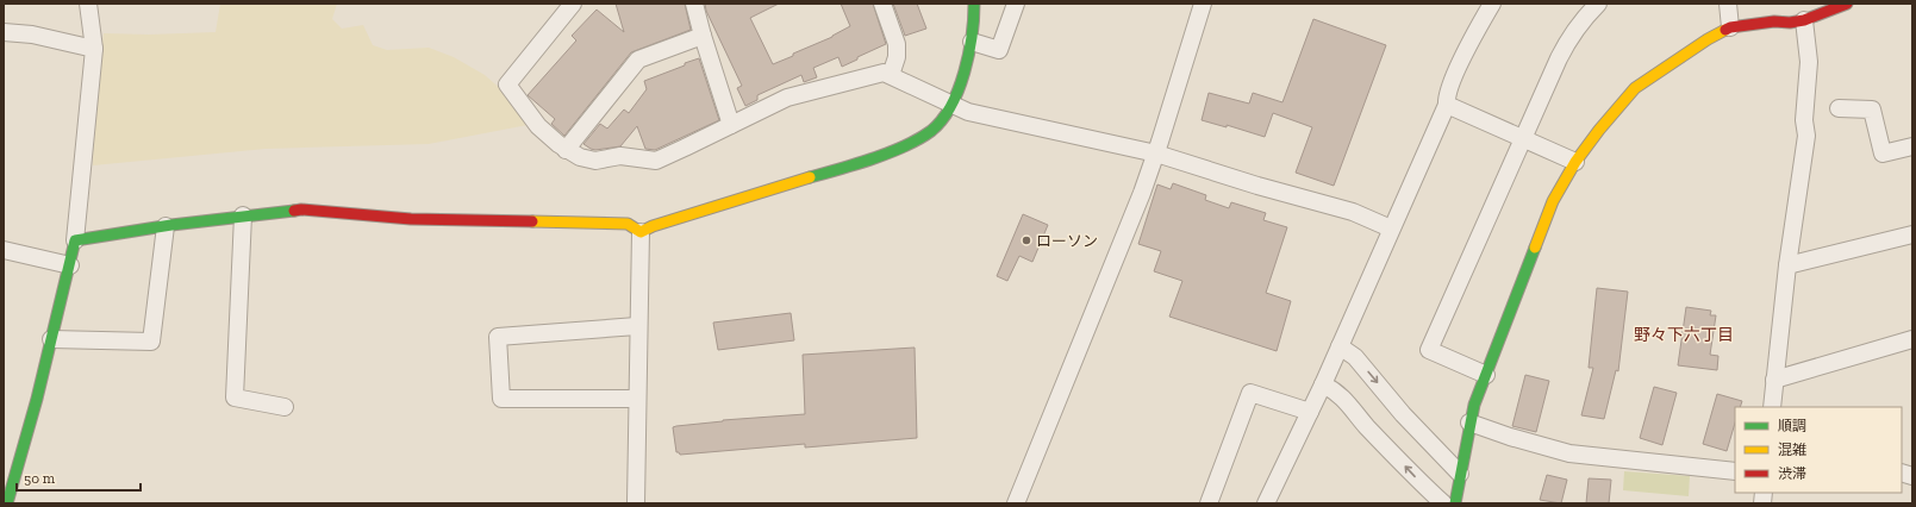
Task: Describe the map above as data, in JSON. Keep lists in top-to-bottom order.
{
  "districts": ["野々下六丁目"],
  "places": ["ローソン"],
  "legend": ["順調", "混雑", "渋滞"],
  "scale_bar": "50 m"
}
